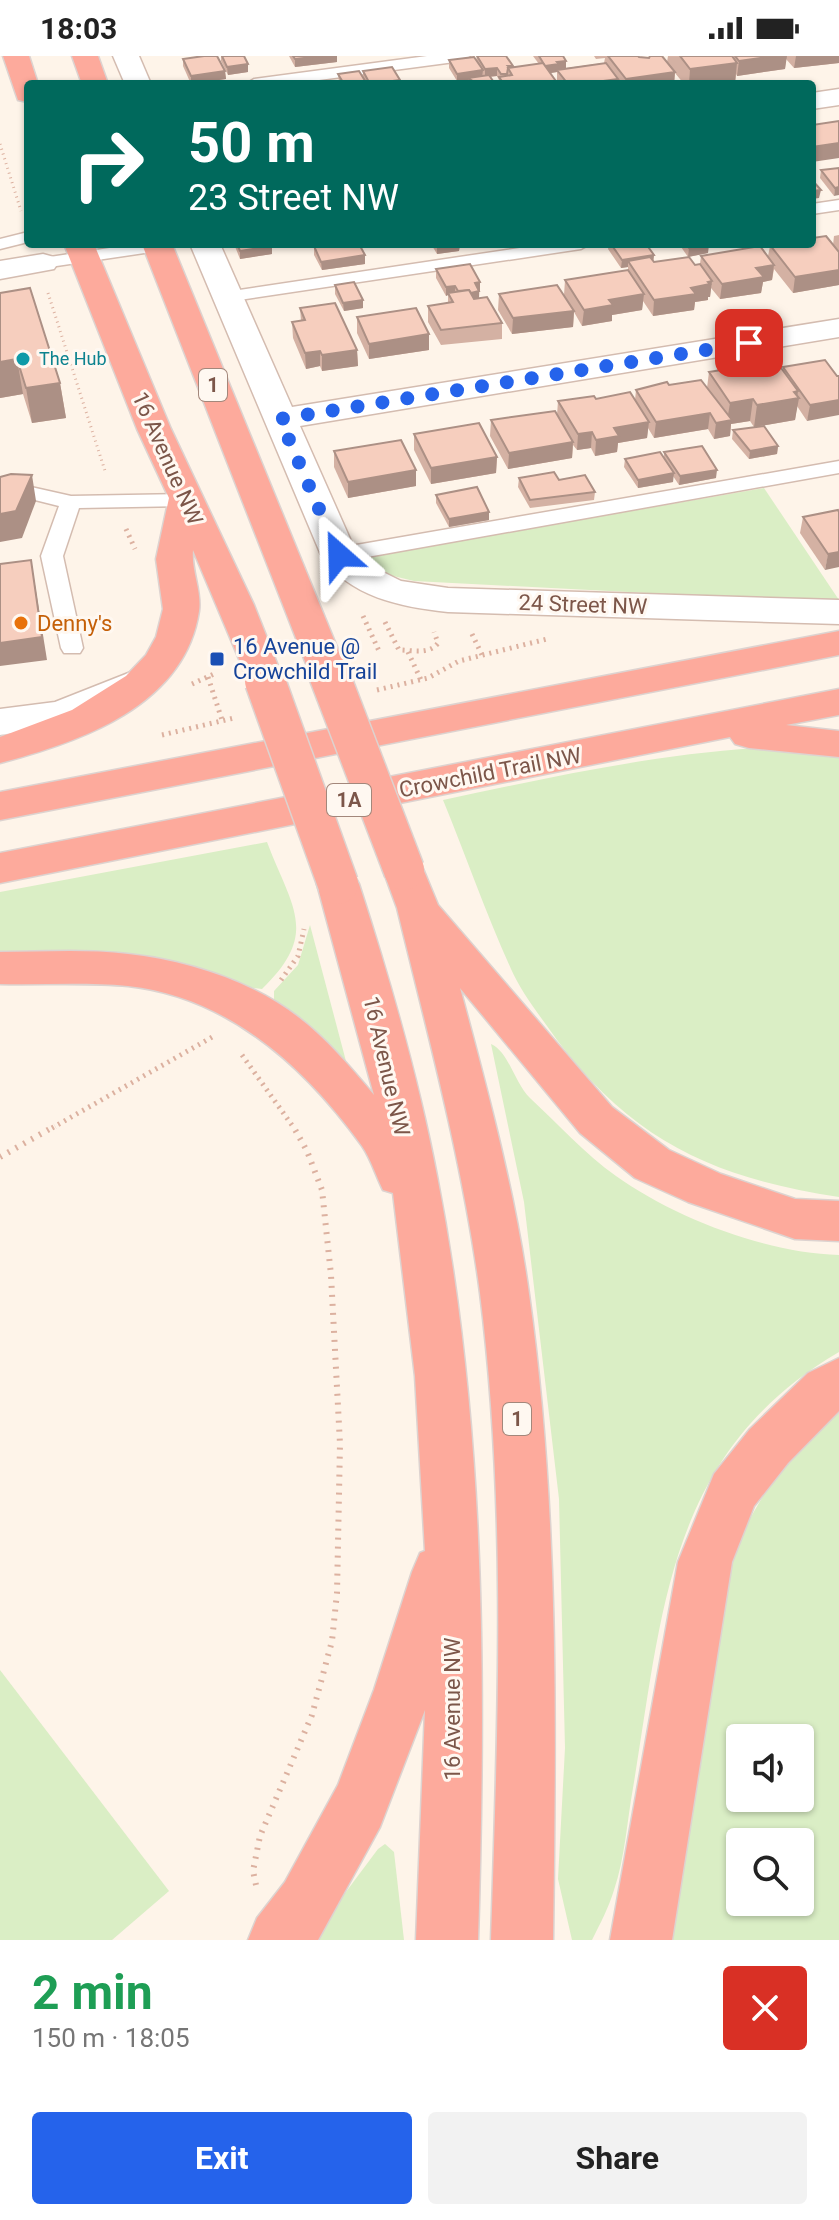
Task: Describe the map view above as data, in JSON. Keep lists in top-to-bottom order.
{
  "streets": {
    "highway": [
      "1",
      "16 Avenue NW",
      "Crowchild Trail NW",
      "1A"
    ],
    "street": ["24 Street NW"]
  },
  "places": {
    "other": ["The Hub", "Denny's"],
    "transit": ["16 Avenue @ Crowchild Trail"]
  },
  "page": {
    "status": "18:03",
    "turn": ["50 m", "23 Street NW"],
    "heading": ["2 min", "150 m · 18:05"],
    "buttons": ["Exit", "Share"]
  }
}
